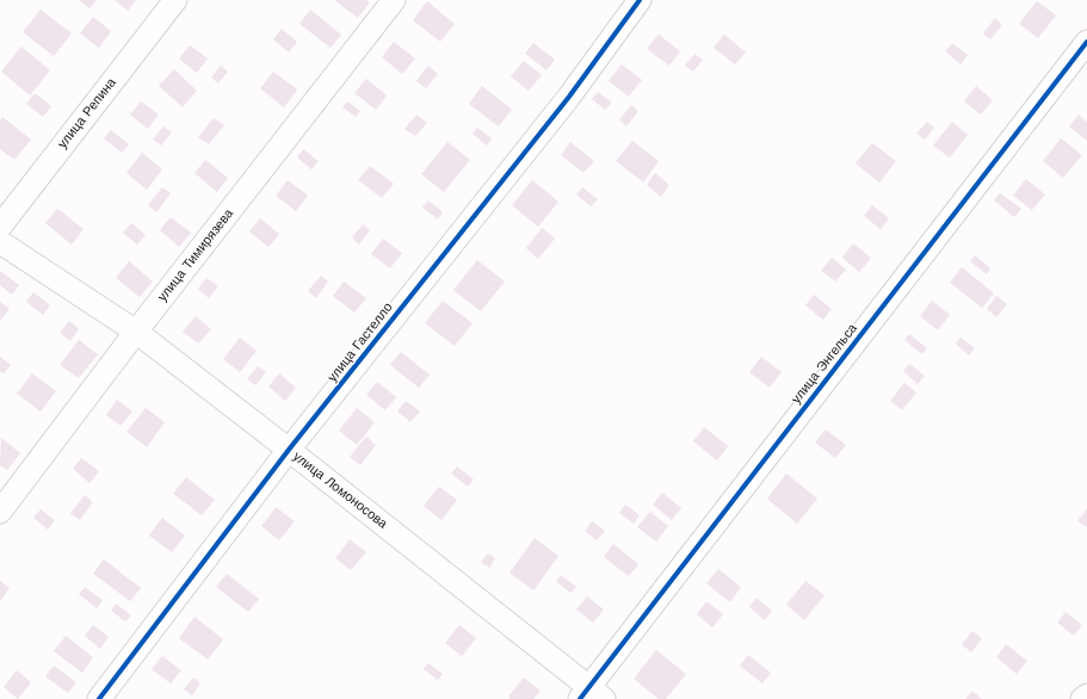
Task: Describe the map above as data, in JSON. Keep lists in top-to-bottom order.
{
  "streets": {
    "street": [
      "улица Репина",
      "улица Тимирязева",
      "улица Гастелло",
      "улица Энгельса",
      "улица Ломоносова"
    ]
  },
  "crossings": [
    ["улица Тимирязева", "улица Ломоносова"],
    ["улица Гастелло", "улица Ломоносова"],
    ["улица Энгельса", "улица Ломоносова"]
  ]
}
